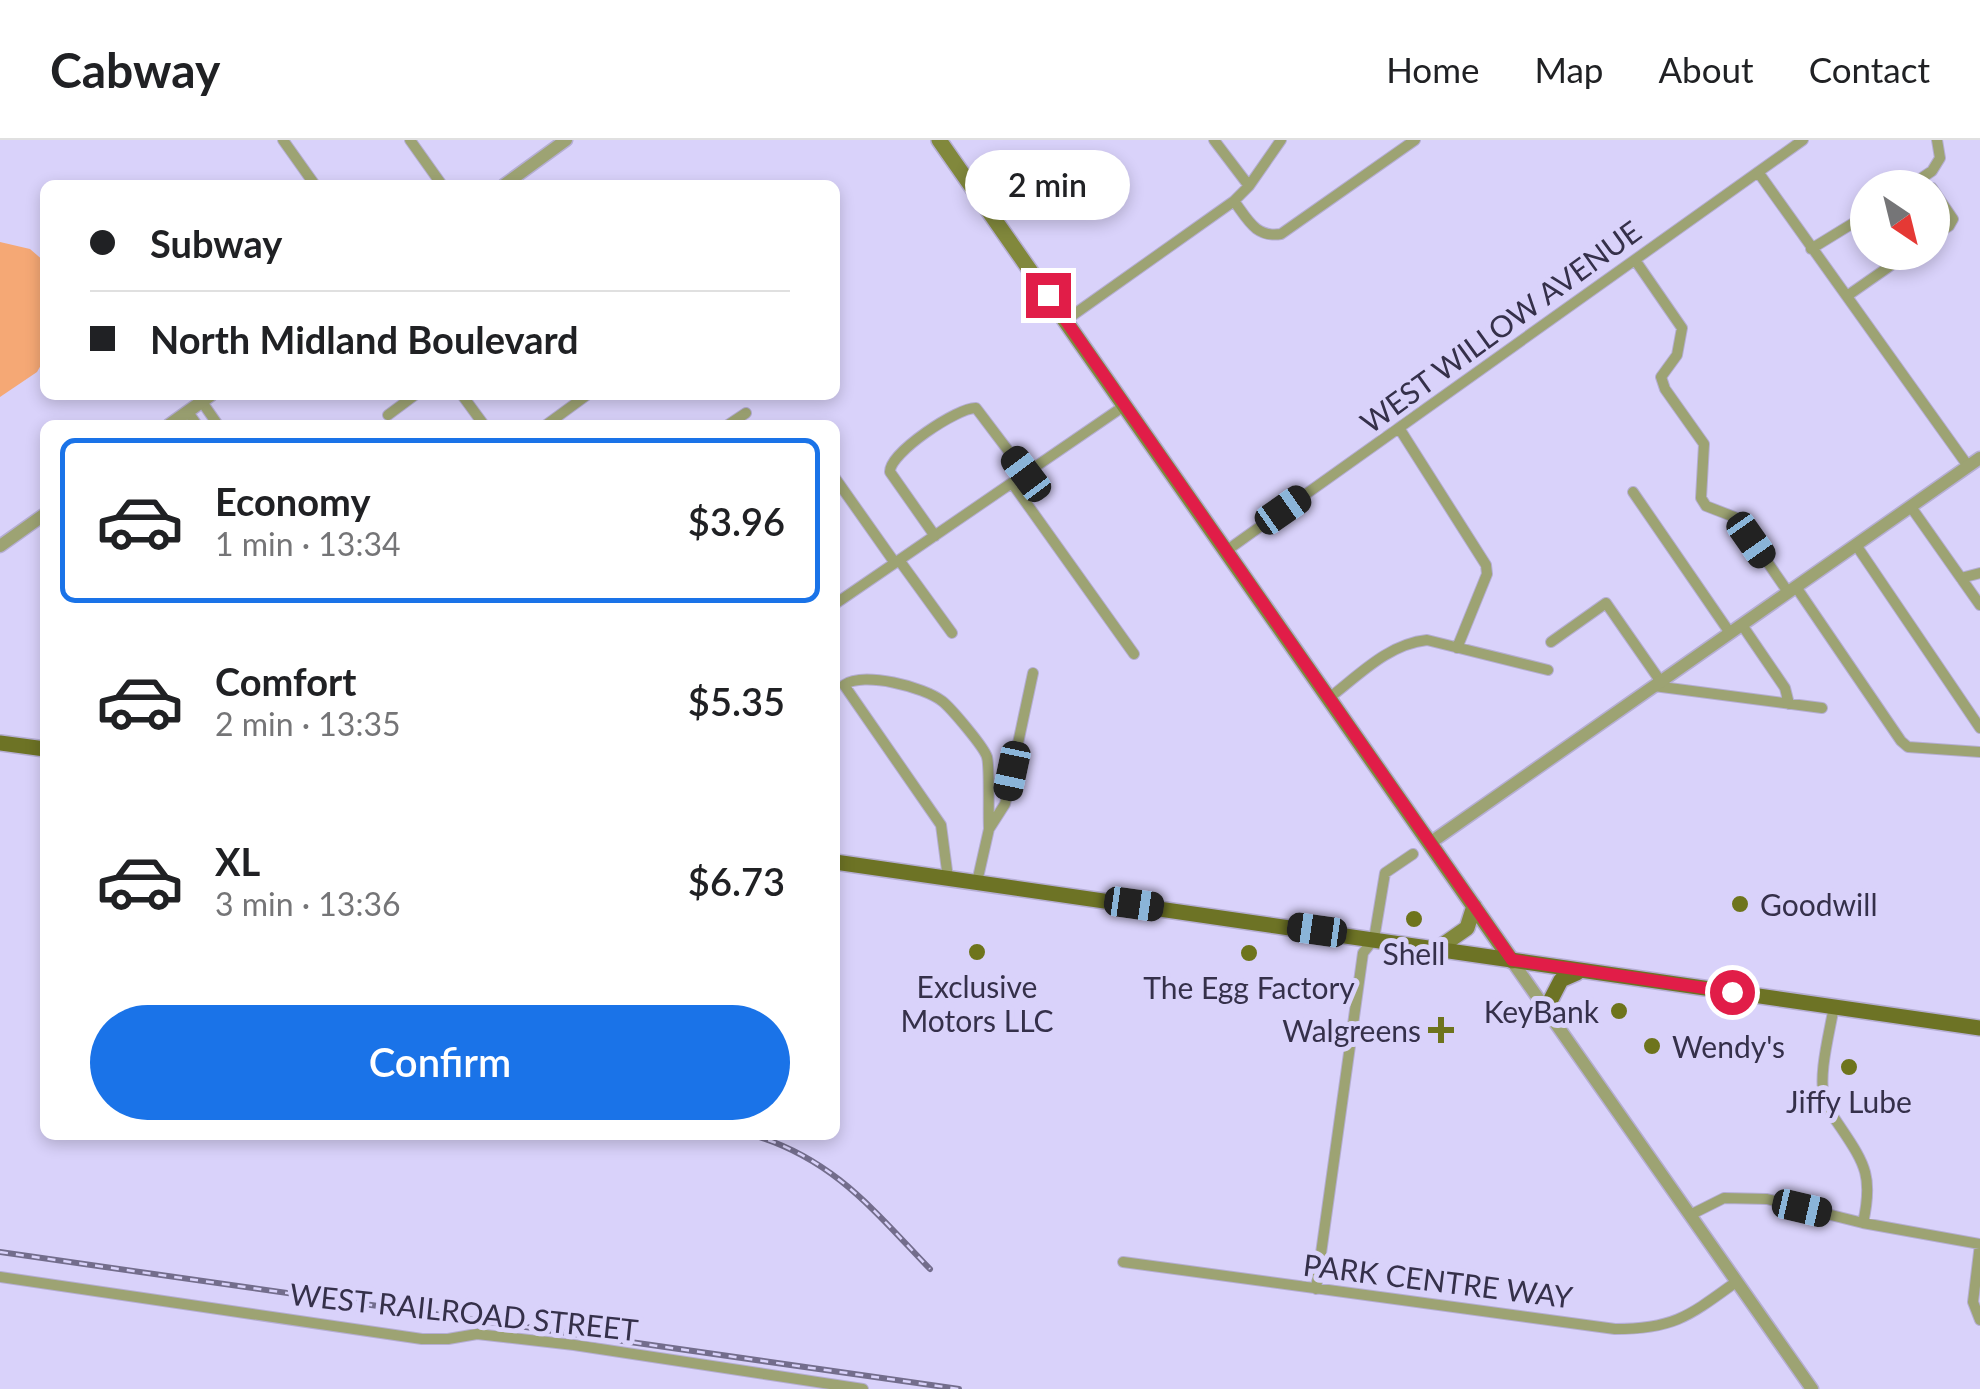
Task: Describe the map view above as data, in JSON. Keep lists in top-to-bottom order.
{
  "streets": {
    "street": ["WEST WILLOW AVENUE", "PARK CENTRE WAY", "WEST RAILROAD STREET"]
  },
  "places": {
    "other": [
      "Goodwill",
      "Shell",
      "Exclusive Motors LLC",
      "The Egg Factory",
      "KeyBank",
      "Wendy's",
      "Jiffy Lube"
    ],
    "health": ["Walgreens"]
  },
  "north": "bottom right",
  "page": {
    "header": "Cabway",
    "nav": [
      "Home",
      "Map",
      "About",
      "Contact"
    ],
    "bubble": "2 min",
    "banner": ["Subway", "North Midland Boulevard"],
    "list": [
      {
        "name": "Economy",
        "note": "1 min · 13:34",
        "value": "$3.96"
      },
      {
        "name": "Comfort",
        "note": "2 min · 13:35",
        "value": "$5.35"
      },
      {
        "name": "XL",
        "note": "3 min · 13:36",
        "value": "$6.73"
      }
    ],
    "buttons": "Confirm"
  }
}
